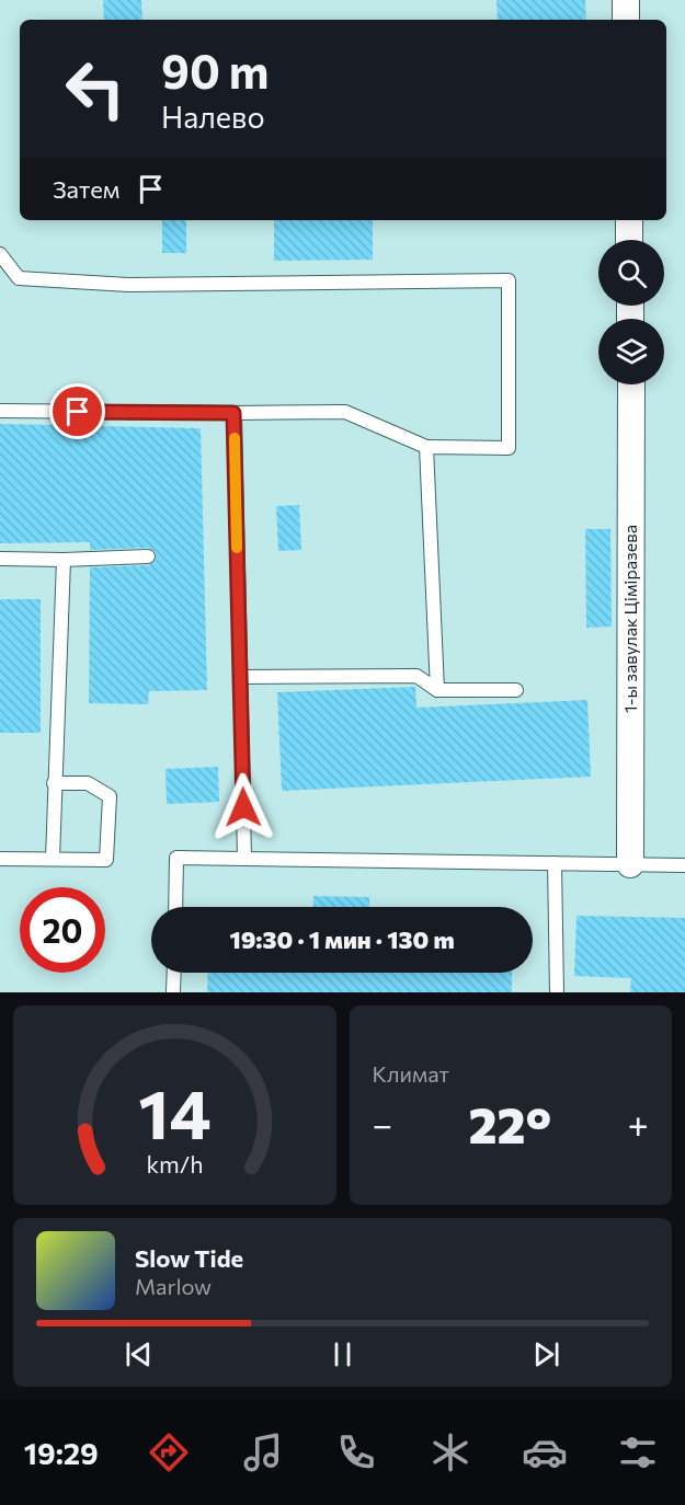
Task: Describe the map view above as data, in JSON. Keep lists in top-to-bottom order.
{
  "streets": {
    "street": ["1-ы завулак Ціміразева"]
  },
  "page": {
    "turn": ["90 m", "Налево"],
    "then": "Затем",
    "limit": "20",
    "trip": "19:30 · 1 мин · 130 m",
    "tile": "Климат",
    "heat": ["−", "22°", "+"],
    "song": ["Slow Tide", "Marlow"],
    "tabs": "19:29",
    "gauge": ["14", "km/h"]
  }
}
